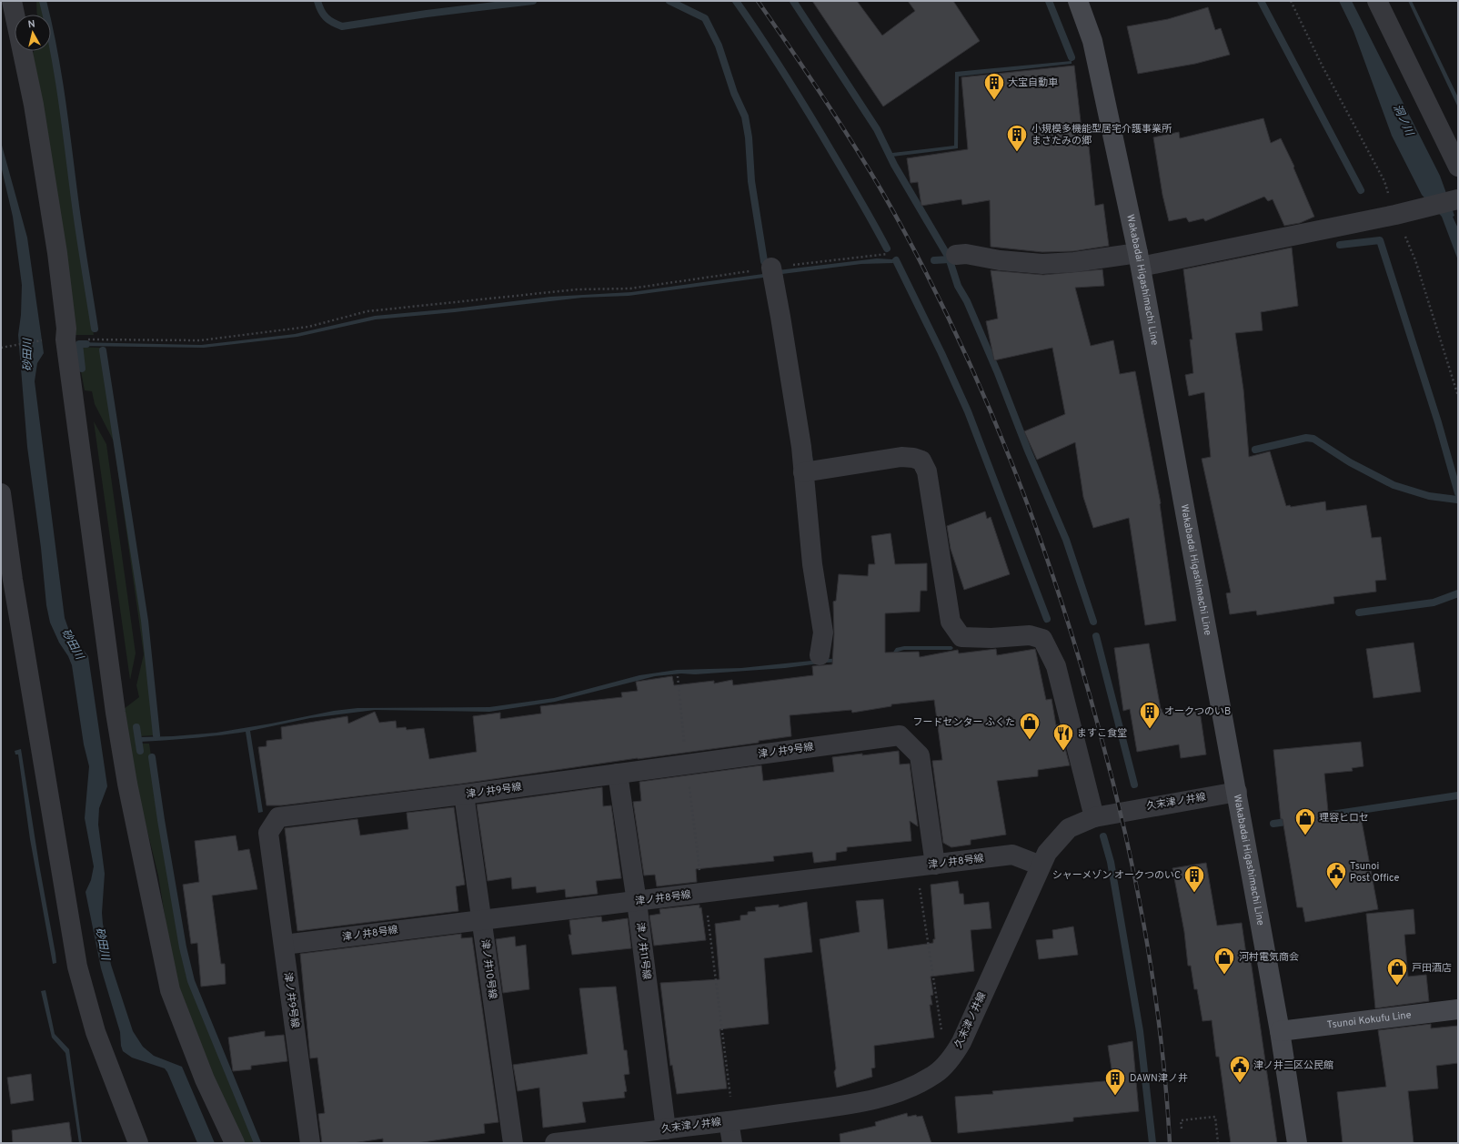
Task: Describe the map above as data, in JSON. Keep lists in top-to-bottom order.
{
  "streets": {
    "main road": ["Wakabadai Higashimachi Line", "Tsunoi Kokufu Line"],
    "street": [
      "津ノ井9号線",
      "久末津ノ井線",
      "津ノ井8号線",
      "津ノ井11号線",
      "津ノ井10号線"
    ]
  },
  "crossings": [
    ["Wakabadai Higashimachi Line", "久末津ノ井線"],
    ["Wakabadai Higashimachi Line", "Tsunoi Kokufu Line"],
    ["津ノ井9号線", "津ノ井8号線"],
    ["津ノ井9号線", "津ノ井11号線"],
    ["津ノ井9号線", "津ノ井10号線"],
    ["久末津ノ井線", "津ノ井8号線"],
    ["久末津ノ井線", "津ノ井11号線"],
    ["津ノ井8号線", "津ノ井11号線"],
    ["津ノ井8号線", "津ノ井10号線"]
  ],
  "water": ["洞ノ川", "砂田川"],
  "places": {
    "building": [
      "大宝自動車",
      "小規模多機能型居宅介護事業所 まさたみの郷",
      "オークつのいB",
      "シャーメゾン オークつのいC",
      "DAWN津ノ井"
    ],
    "shop": [
      "フードセンター ふくた",
      "理容ヒロセ",
      "河村電気商会",
      "戸田酒店"
    ],
    "restaurant": ["ますこ食堂"],
    "public building": ["Tsunoi Post Office", "津ノ井二区公民館"]
  },
  "north": "top"
}
